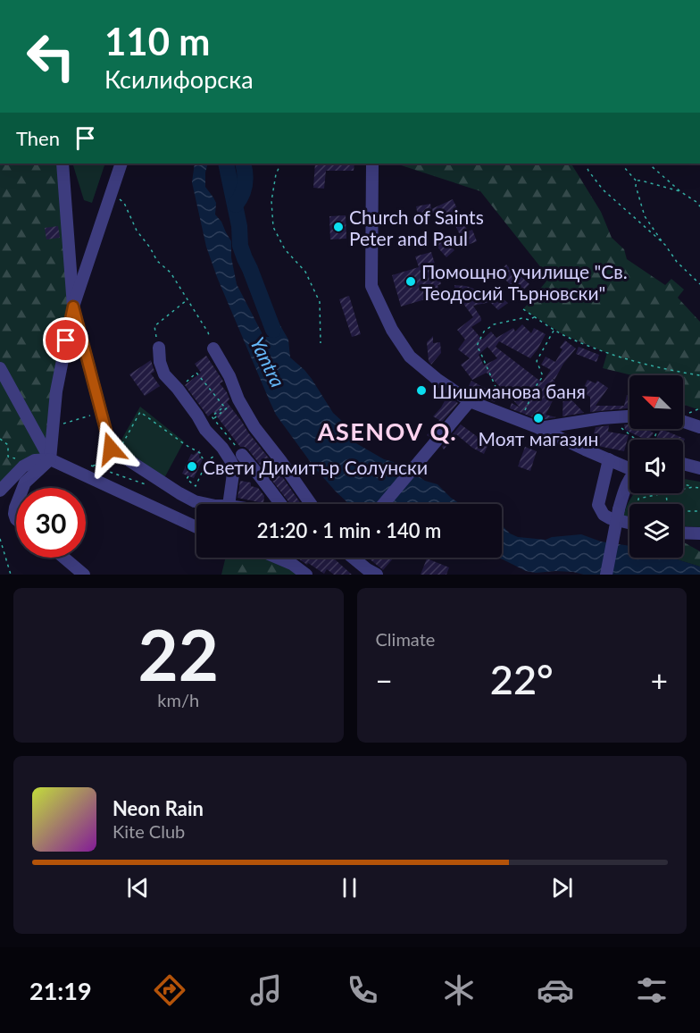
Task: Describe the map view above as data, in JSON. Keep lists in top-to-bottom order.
{
  "districts": ["ASENOV Q."],
  "water": ["Yantra"],
  "places": [
    "Church of Saints Peter and Paul",
    "Помощно училище \"Св. Теодосий Търновски\"",
    "Шишманова баня",
    "Моят магазин",
    "Свети Димитър Солунски"
  ],
  "north": "top left",
  "page": {
    "turn": ["110 m", "Ксилифорска"],
    "then": "Then",
    "limit": "30",
    "trip": "21:20 · 1 min · 140 m",
    "tile": [
      ["22", "km/h"],
      "Climate"
    ],
    "heat": ["−", "22°", "+"],
    "song": ["Neon Rain", "Kite Club"],
    "tabs": "21:19"
  }
}
